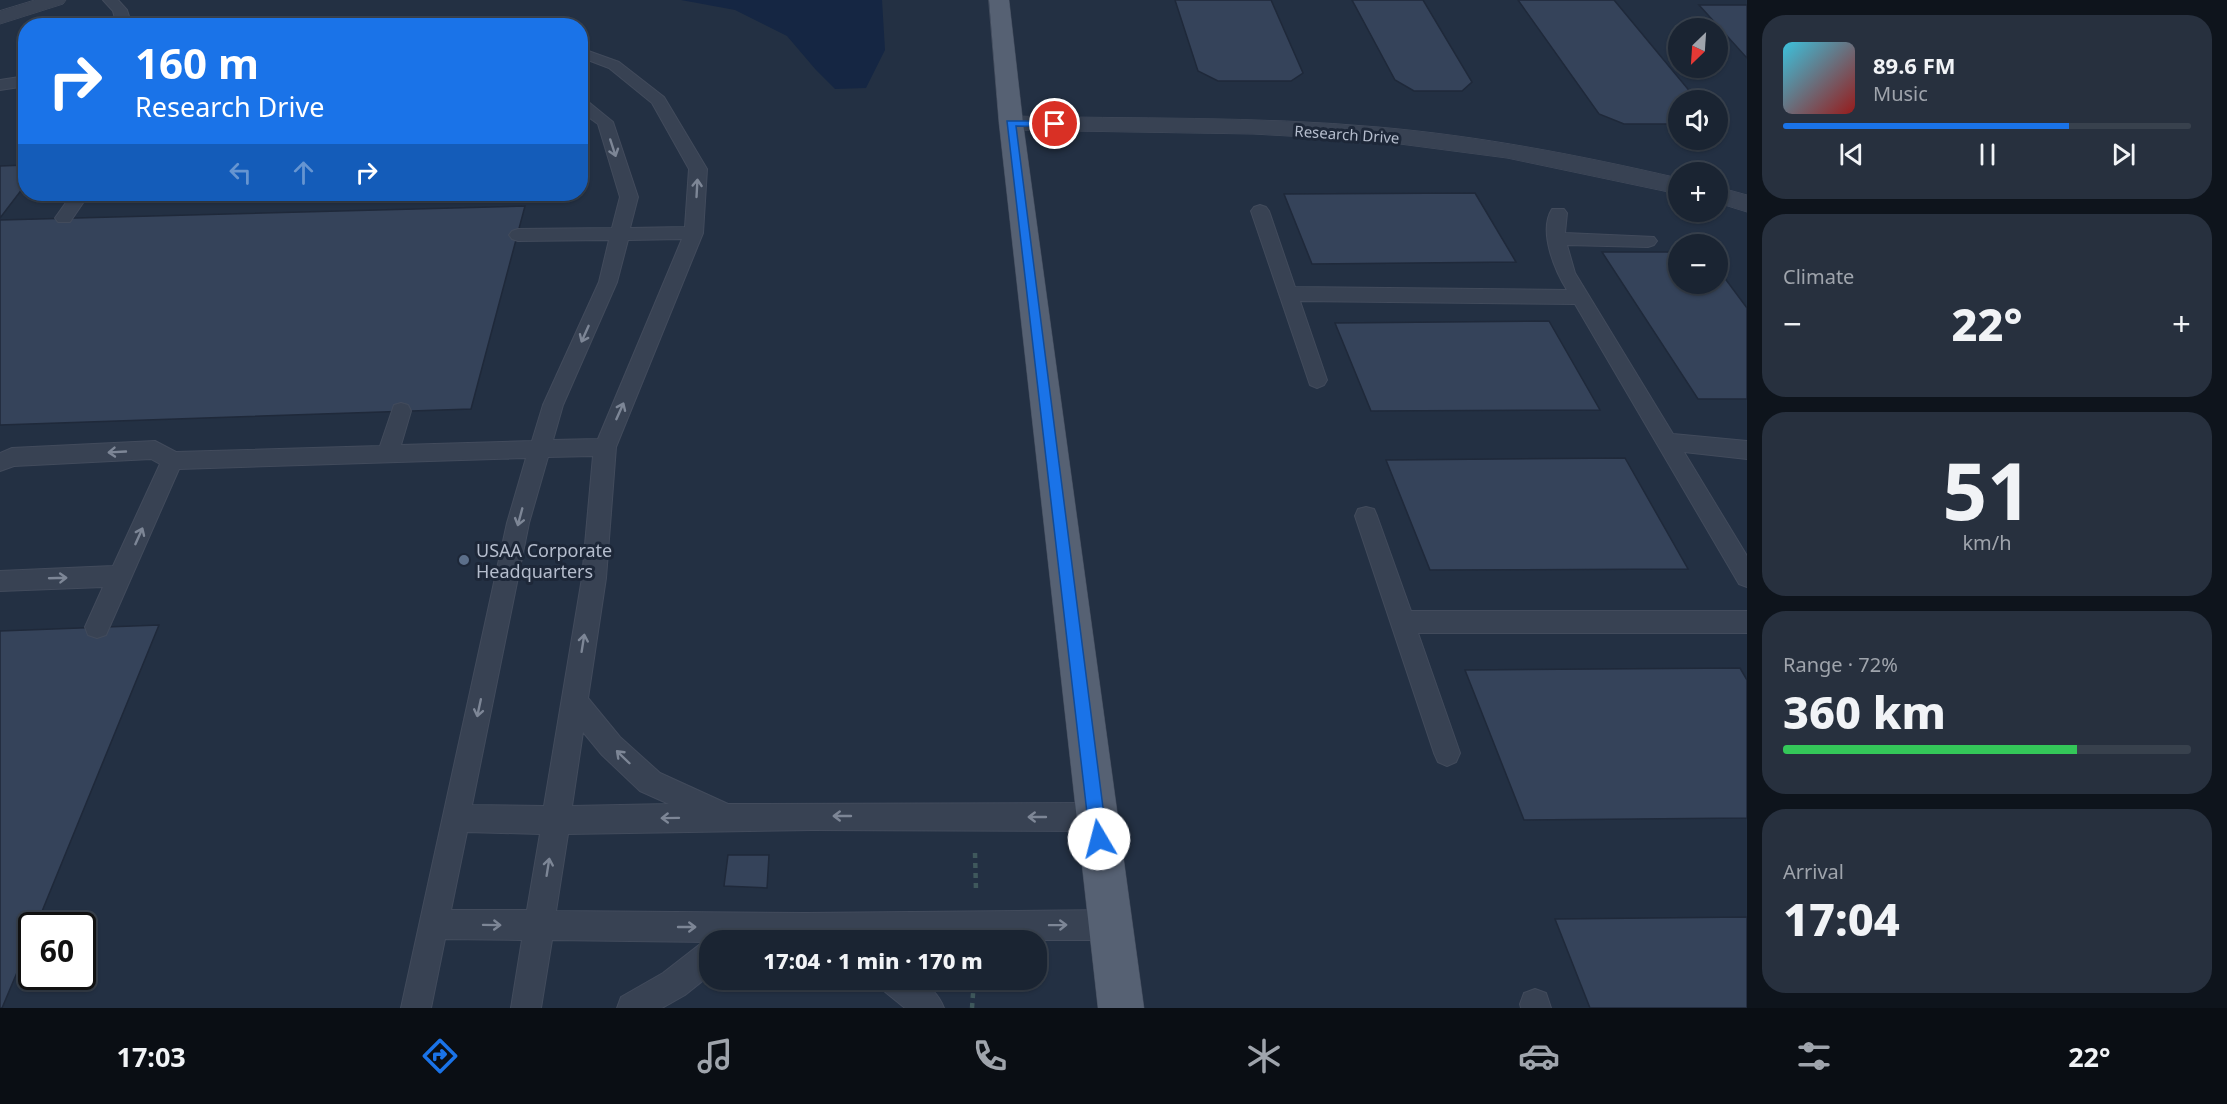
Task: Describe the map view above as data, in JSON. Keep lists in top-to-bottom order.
{
  "streets": {
    "street": ["Research Drive"]
  },
  "places": ["USAA Corporate Headquarters"],
  "north": "bottom left",
  "page": {
    "map_buttons": ["+", "−"],
    "turn": ["160 m", "Research Drive"],
    "song": ["89.6 FM", "Music"],
    "tile": [
      "Climate",
      ["51", "km/h"],
      ["Range · 72%", "360 km"],
      ["Arrival", "17:04"]
    ],
    "heat": ["−", "22°", "+"],
    "limit": "60",
    "trip": "17:04 · 1 min · 170 m",
    "tabs": ["17:03", "22°"]
  }
}
